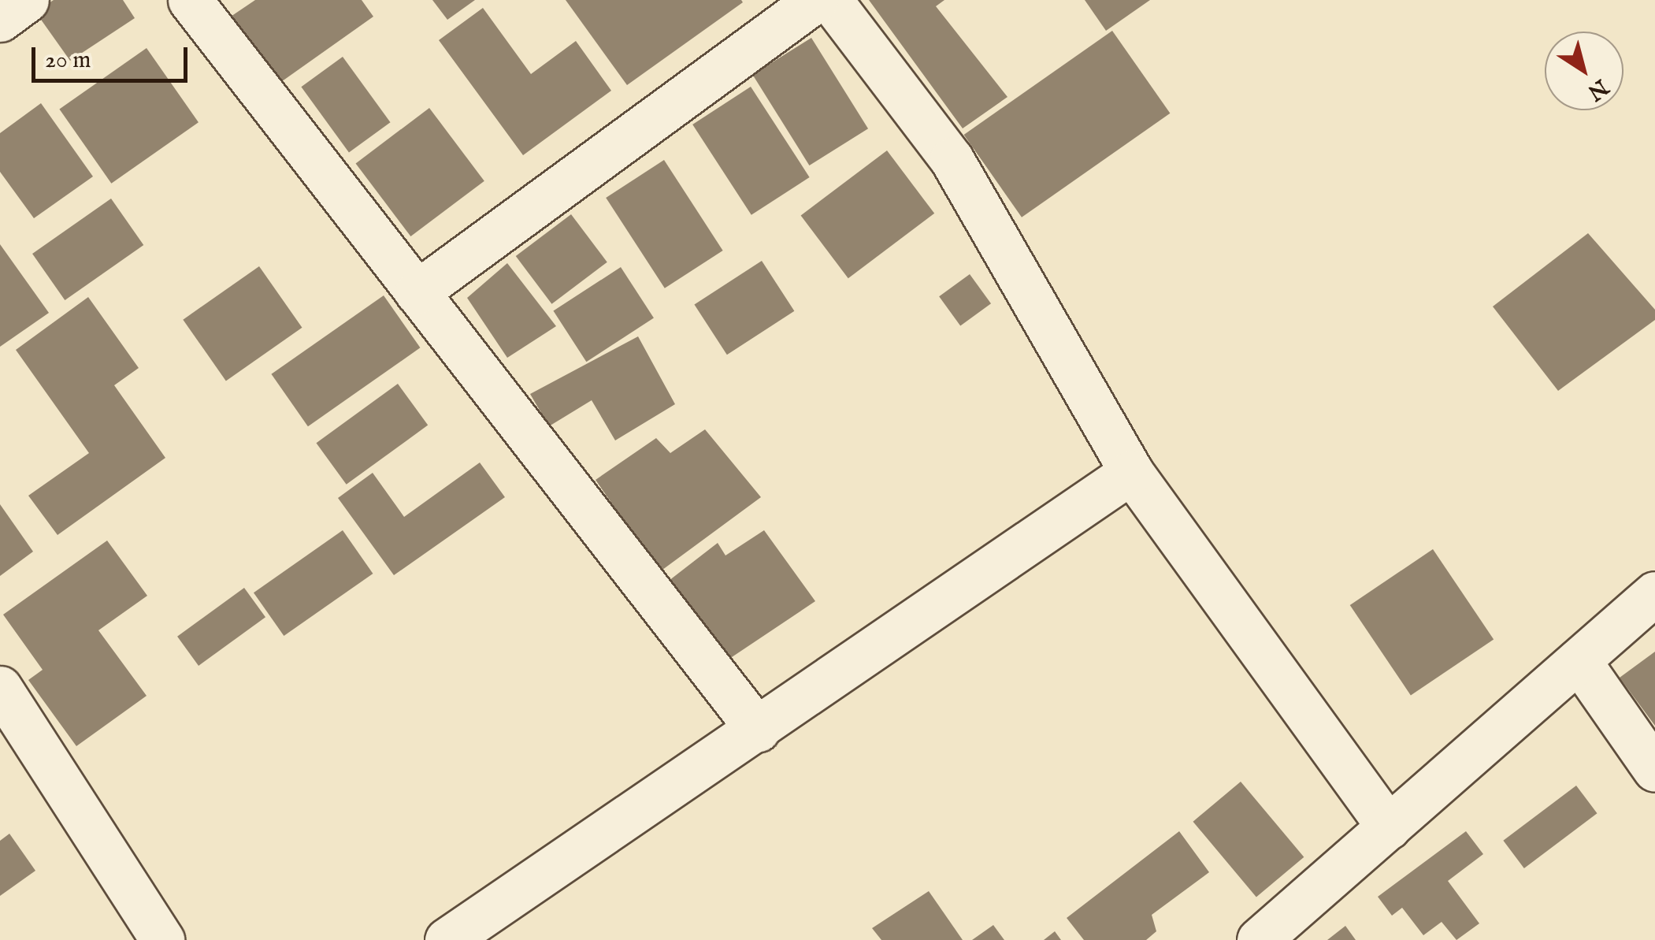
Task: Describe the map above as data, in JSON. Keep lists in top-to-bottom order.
{
  "scale_bar": "20 m",
  "north": "bottom right"
}
